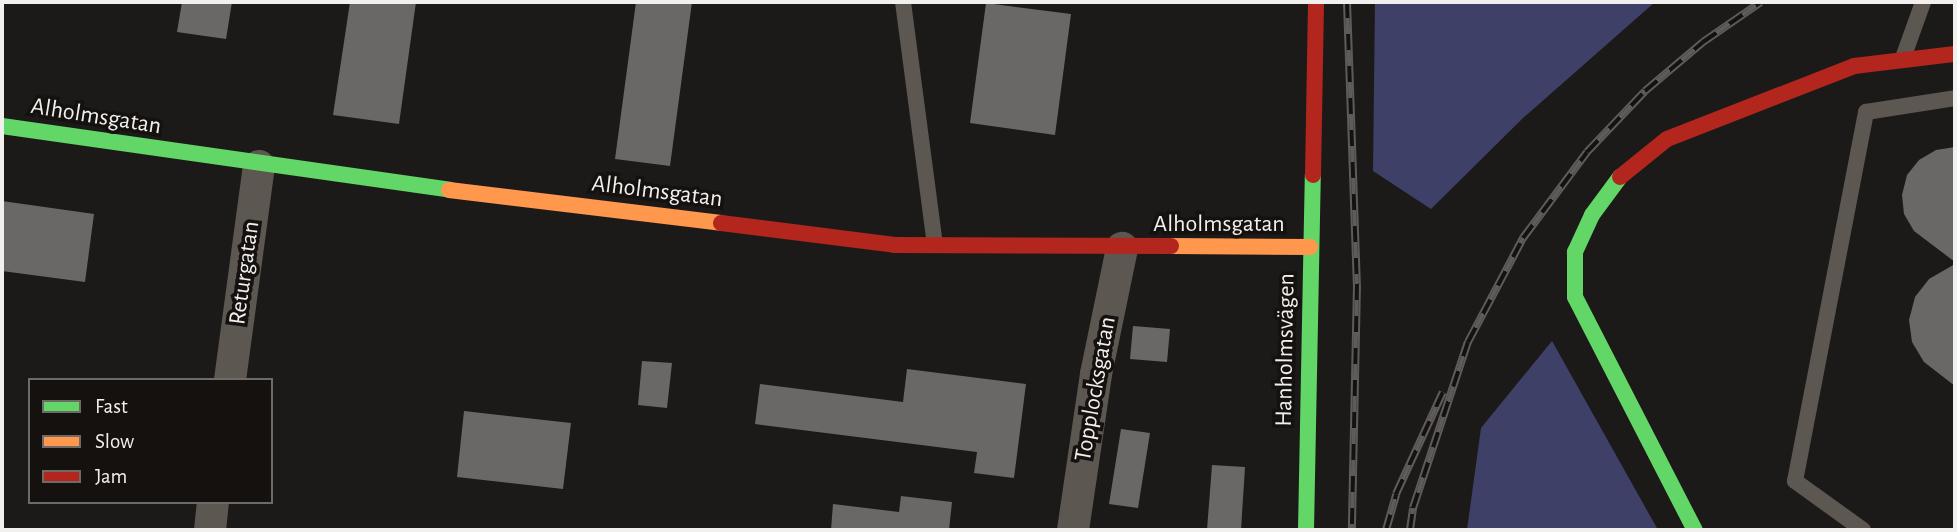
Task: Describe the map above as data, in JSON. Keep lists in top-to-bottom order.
{
  "streets": {
    "street": [
      "Alholmsgatan",
      "Returgatan",
      "Hanholmsvägen",
      "Topplocksgatan"
    ]
  },
  "crossings": [
    ["Alholmsgatan", "Returgatan"],
    ["Alholmsgatan", "Hanholmsvägen"],
    ["Alholmsgatan", "Topplocksgatan"]
  ],
  "legend": ["Fast", "Slow", "Jam"]
}
